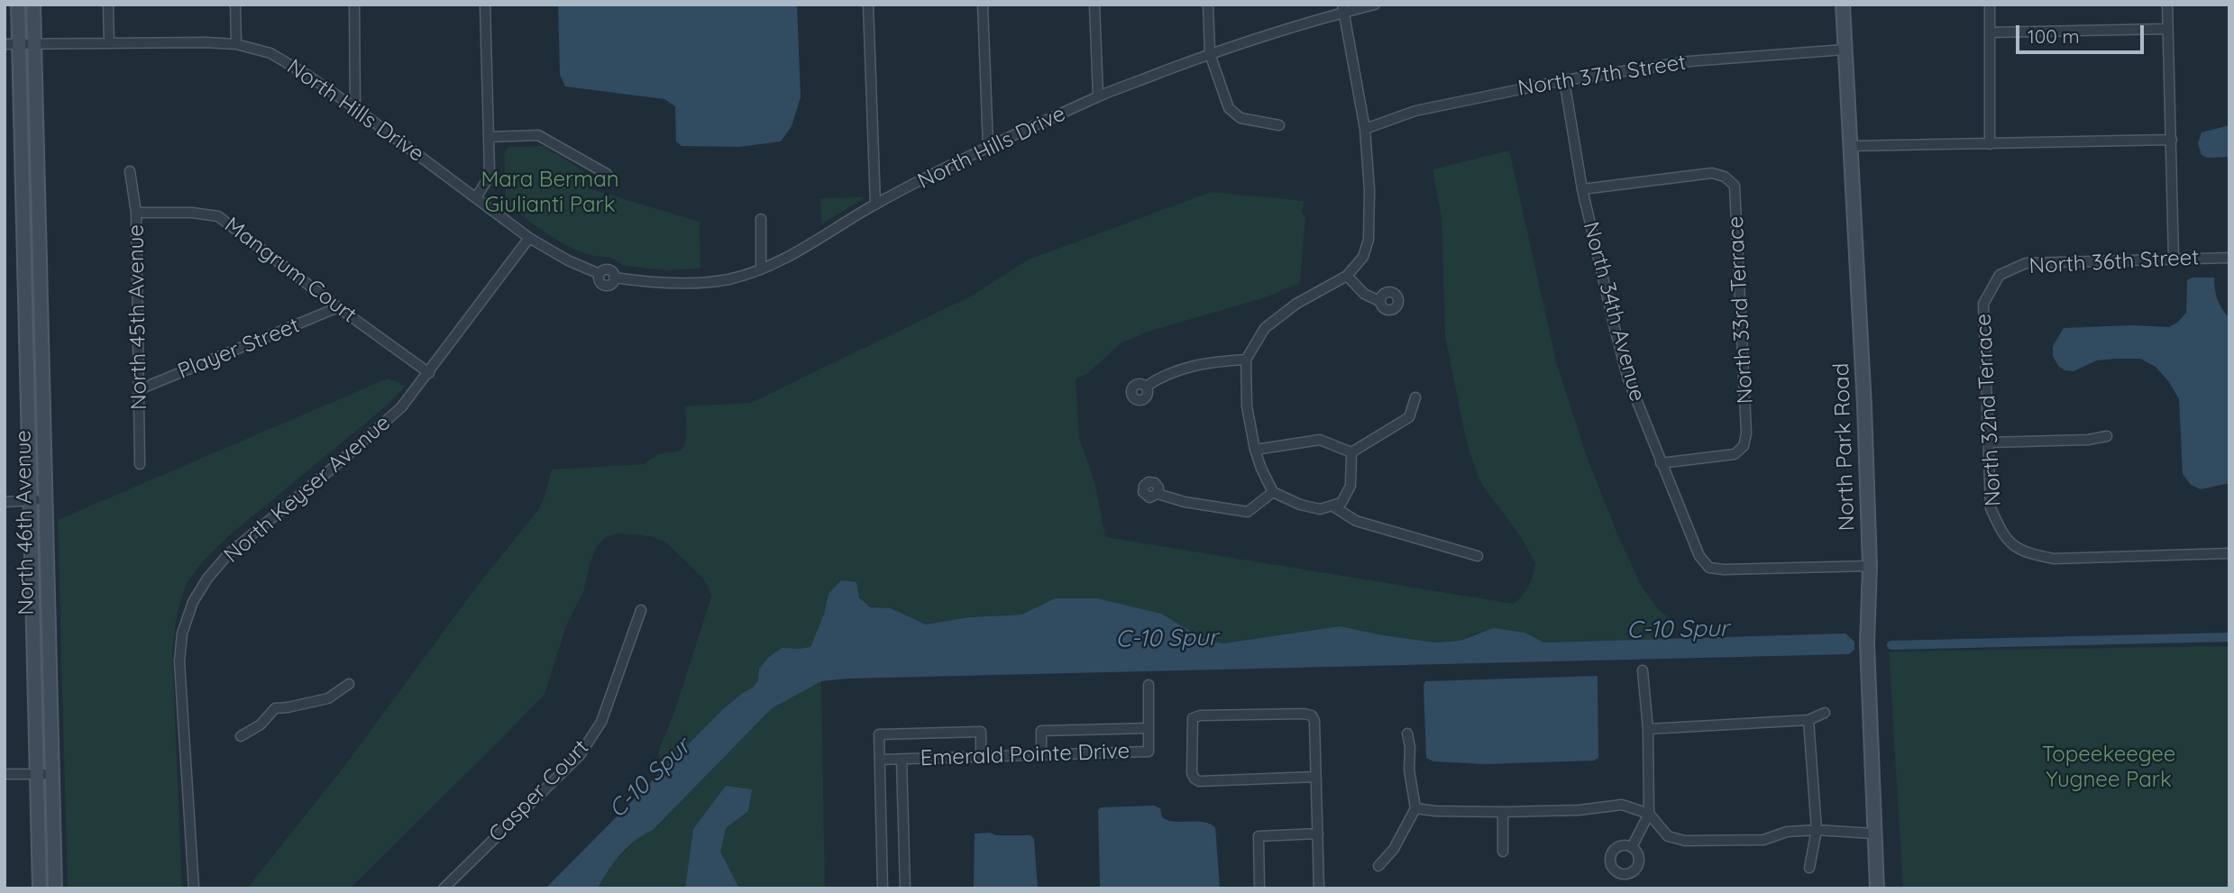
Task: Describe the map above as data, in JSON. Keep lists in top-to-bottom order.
{
  "streets": {
    "street": [
      "North 37th Street",
      "North Hills Drive",
      "North 36th Street",
      "Mangrum Court",
      "North 33rd Terrace",
      "North 34th Avenue",
      "North 45th Avenue",
      "Player Street",
      "North 32nd Terrace",
      "North Park Road",
      "North Keyser Avenue",
      "North 46th Avenue",
      "Emerald Pointe Drive",
      "Casper Court"
    ]
  },
  "crossings": [
    ["North 37th Street", "North 34th Avenue"],
    ["North 37th Street", "North Park Road"],
    ["North Hills Drive", "North Keyser Avenue"],
    ["North Hills Drive", "North 46th Avenue"],
    ["North 36th Street", "North 32nd Terrace"],
    ["Mangrum Court", "North 45th Avenue"],
    ["Mangrum Court", "Player Street"],
    ["Mangrum Court", "North Keyser Avenue"],
    ["North 33rd Terrace", "North 34th Avenue"],
    ["North 34th Avenue", "North Park Road"],
    ["North 45th Avenue", "Player Street"]
  ],
  "water": ["C-10 Spur"],
  "parks": ["Mara Berman Giulianti Park", "Topeekeegee Yugnee Park"],
  "scale_bar": "100 m"
}
